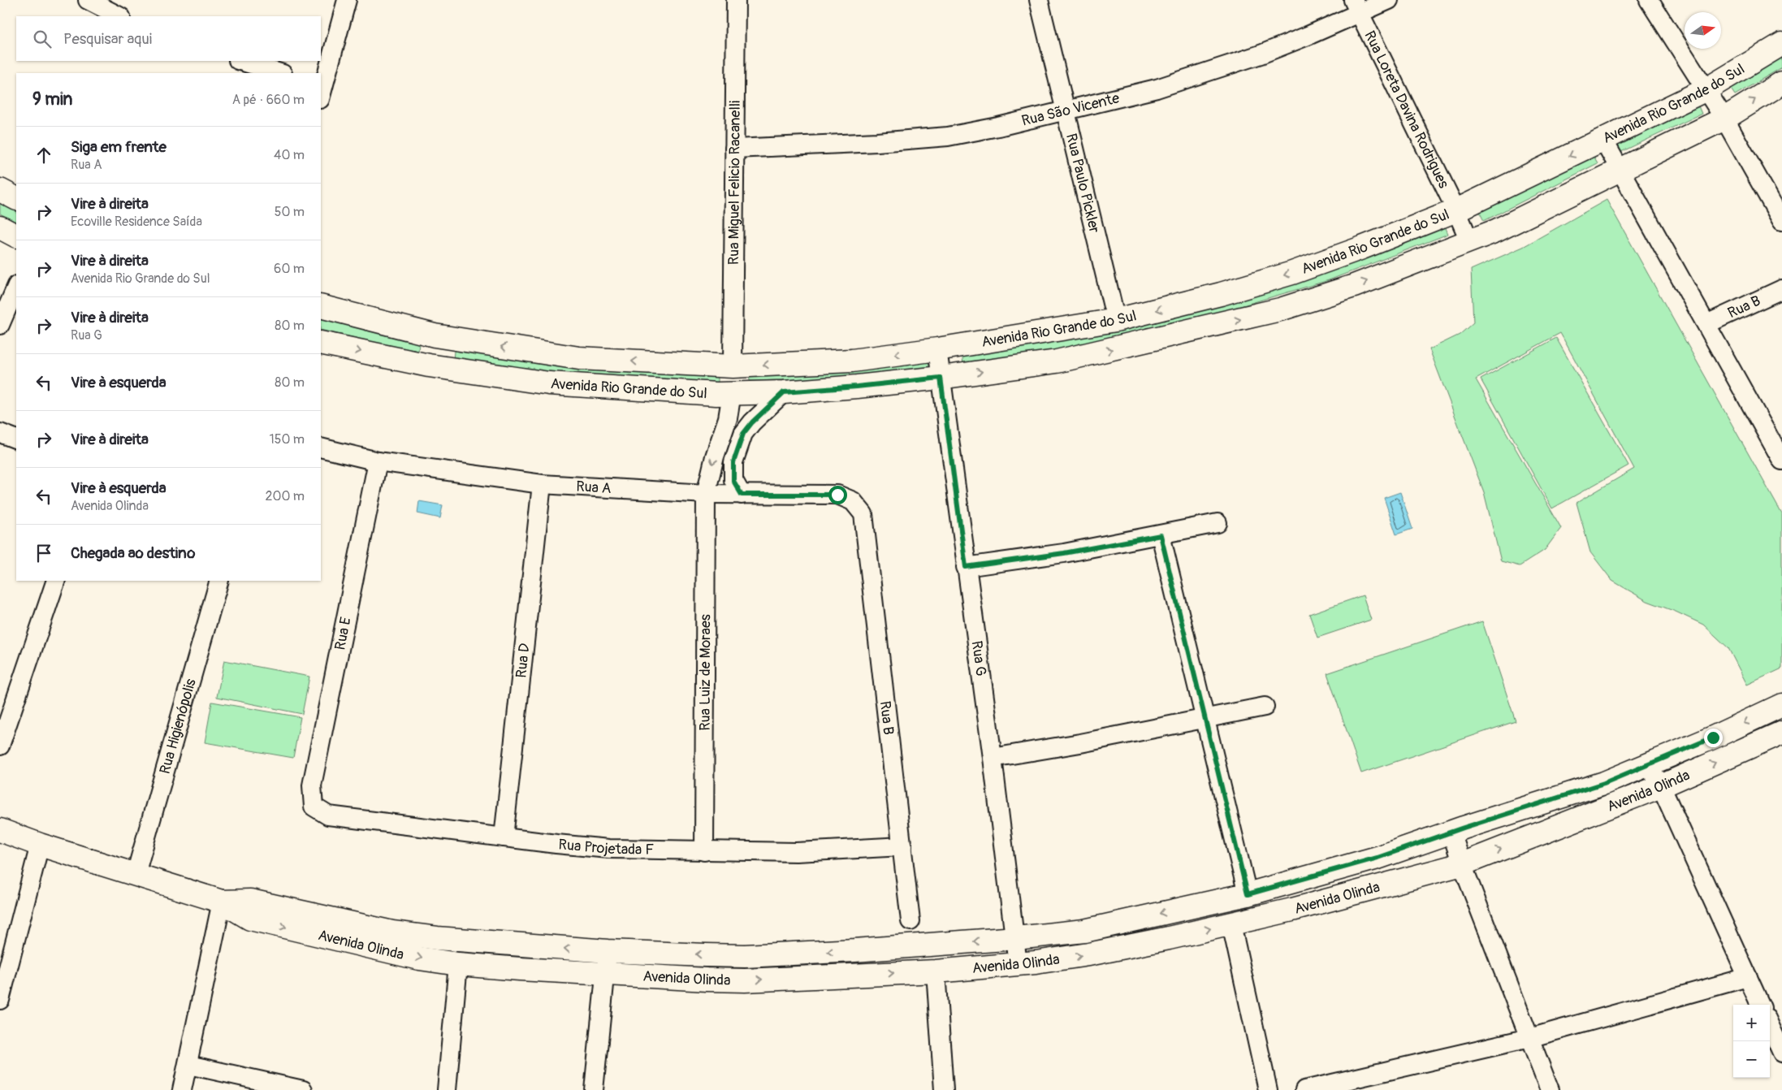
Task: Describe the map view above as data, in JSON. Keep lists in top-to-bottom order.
{
  "streets": {
    "street": [
      "Avenida Rio Grande do Sul",
      "Rua São Vicente",
      "Rua Loreta Davina Rodrigues",
      "Rua Miguel Felicio Racanelli",
      "Rua Paulo Pickler",
      "Rua B",
      "Rua A",
      "Rua E",
      "Rua G",
      "Rua D",
      "Rua Luiz de Moraes",
      "Rua Higienópolis",
      "Avenida Olinda",
      "Rua Projetada F"
    ]
  },
  "crossings": [
    ["Avenida Rio Grande do Sul", "Rua Loreta Davina Rodrigues"],
    ["Avenida Rio Grande do Sul", "Rua Miguel Felicio Racanelli"],
    ["Avenida Rio Grande do Sul", "Rua Paulo Pickler"],
    ["Avenida Rio Grande do Sul", "Rua G"],
    ["Avenida Rio Grande do Sul", "Rua Luiz de Moraes"],
    ["Rua São Vicente", "Rua Loreta Davina Rodrigues"],
    ["Rua São Vicente", "Rua Miguel Felicio Racanelli"],
    ["Rua São Vicente", "Rua Paulo Pickler"],
    ["Rua B", "Rua A"],
    ["Rua B", "Rua Projetada F"],
    ["Rua A", "Rua E"],
    ["Rua A", "Rua D"],
    ["Rua A", "Rua Luiz de Moraes"],
    ["Rua E", "Rua Projetada F"],
    ["Rua G", "Avenida Olinda"],
    ["Rua D", "Rua Projetada F"],
    ["Rua Luiz de Moraes", "Rua Projetada F"],
    ["Rua Higienópolis", "Avenida Olinda"]
  ],
  "north": "right",
  "page": {
    "search": "Pesquisar aqui",
    "heading": ["9 min", "A pé · 660 m"],
    "list": [
      ["Siga em frente", "Rua A", "40 m"],
      ["Vire à direita", "Ecoville Residence Saída", "50 m"],
      ["Vire à direita", "Avenida Rio Grande do Sul", "60 m"],
      ["Vire à direita", "Rua G", "80 m"],
      ["Vire à esquerda", "80 m"],
      ["Vire à direita", "150 m"],
      ["Vire à esquerda", "Avenida Olinda", "200 m"],
      "Chegada ao destino"
    ],
    "map_buttons": ["+", "−"]
  }
}
